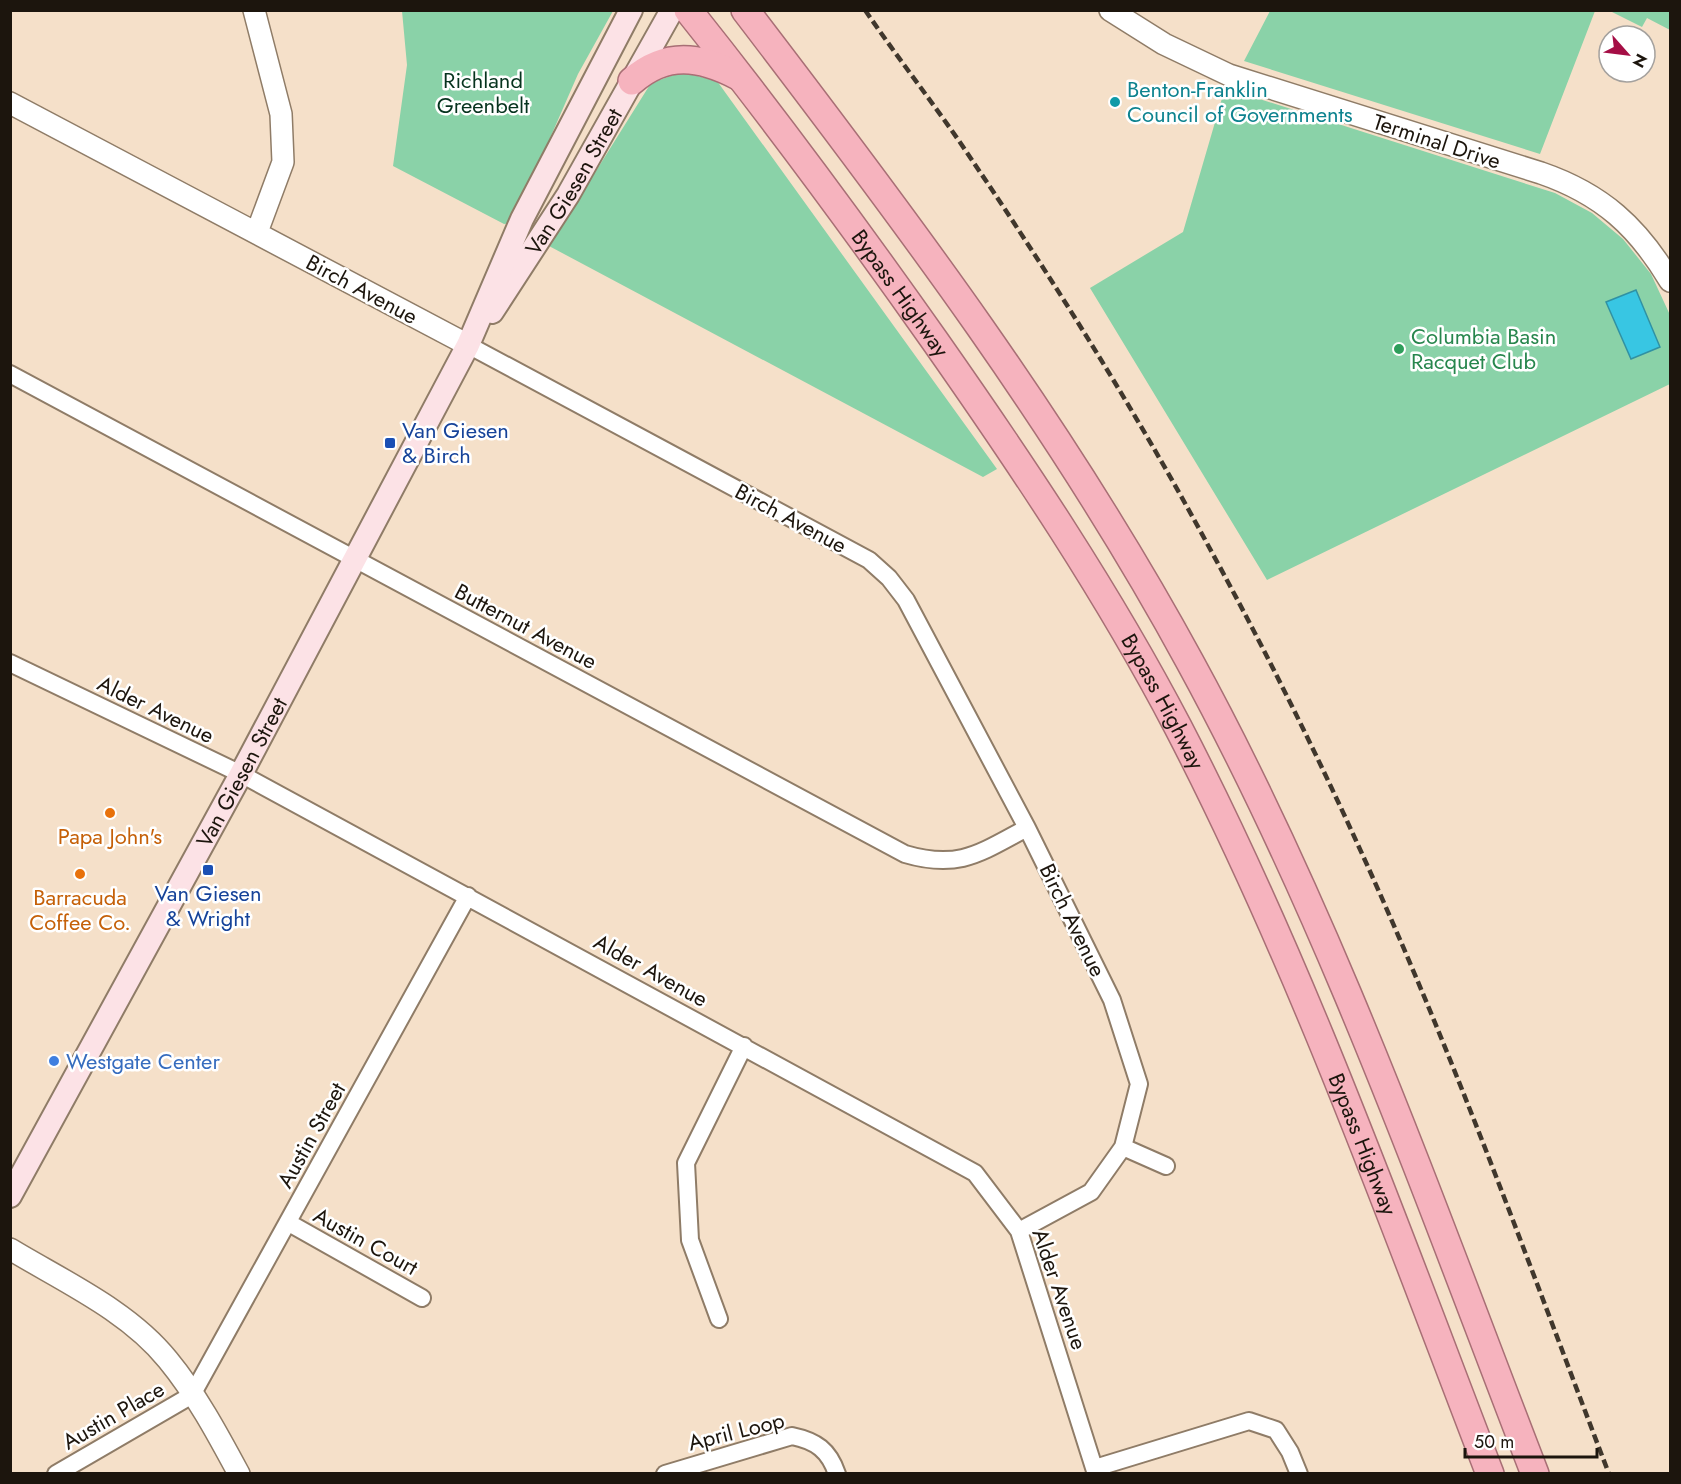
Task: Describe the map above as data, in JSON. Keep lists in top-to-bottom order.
{
  "streets": {
    "highway": ["Bypass Highway"],
    "main road": ["Van Giesen Street"],
    "street": [
      "Terminal Drive",
      "Birch Avenue",
      "Butternut Avenue",
      "Alder Avenue",
      "Austin Street",
      "Austin Court",
      "Austin Place",
      "April Loop"
    ]
  },
  "crossings": [
    ["Van Giesen Street", "Birch Avenue"],
    ["Van Giesen Street", "Butternut Avenue"],
    ["Van Giesen Street", "Alder Avenue"],
    ["Birch Avenue", "Butternut Avenue"],
    ["Birch Avenue", "Alder Avenue"],
    ["Alder Avenue", "Austin Street"],
    ["Austin Street", "Austin Court"],
    ["Austin Street", "Austin Place"]
  ],
  "parks": ["Richland Greenbelt"],
  "places": {
    "other": [
      "Benton-Franklin Council of Governments",
      "Columbia Basin Racquet Club",
      "Papa John's",
      "Barracuda Coffee Co.",
      "Westgate Center"
    ],
    "transit": ["Van Giesen & Birch", "Van Giesen & Wright"]
  },
  "scale_bar": "50 m",
  "north": "bottom right"
}
